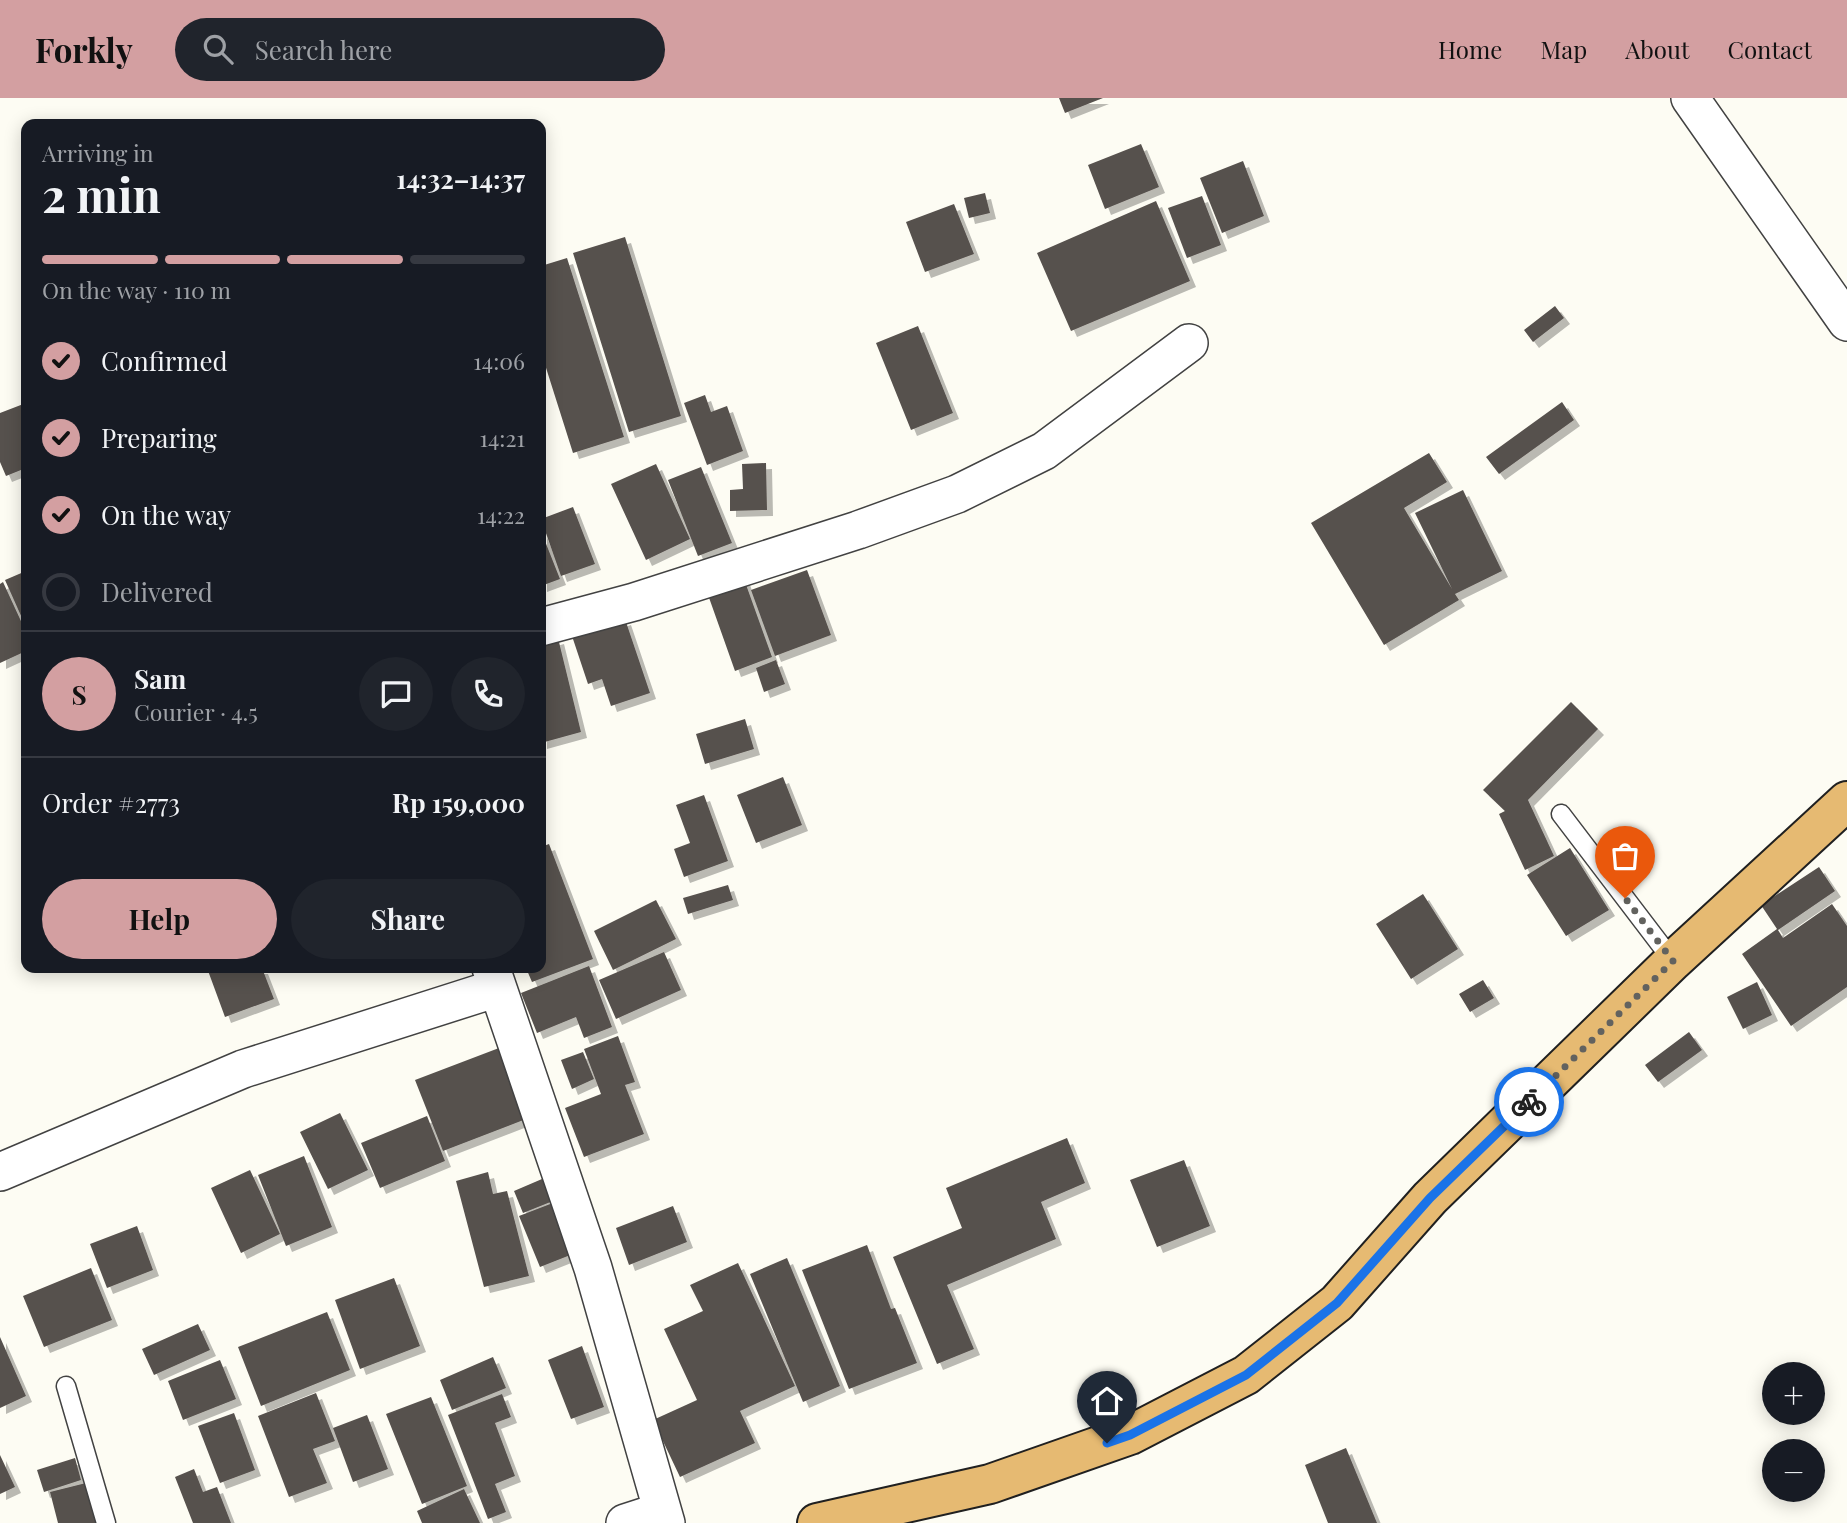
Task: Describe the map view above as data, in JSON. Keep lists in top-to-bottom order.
{
  "page": {
    "header": "Forkly",
    "search": "Search here",
    "nav": [
      "Home",
      "Map",
      "About",
      "Contact"
    ],
    "heading": ["2 min", "Arriving in", "14:32–14:37"],
    "panel": [
      "Sam",
      "Courier · 4.5",
      "Order #2773",
      "Rp 159,000"
    ],
    "bar": "On the way · 110 m",
    "list": [
      ["Confirmed", "14:06"],
      ["Preparing", "14:21"],
      ["On the way", "14:22"],
      "Delivered"
    ],
    "round": "S",
    "buttons": ["Help", "Share"],
    "map_buttons": ["+", "−"]
  }
}
